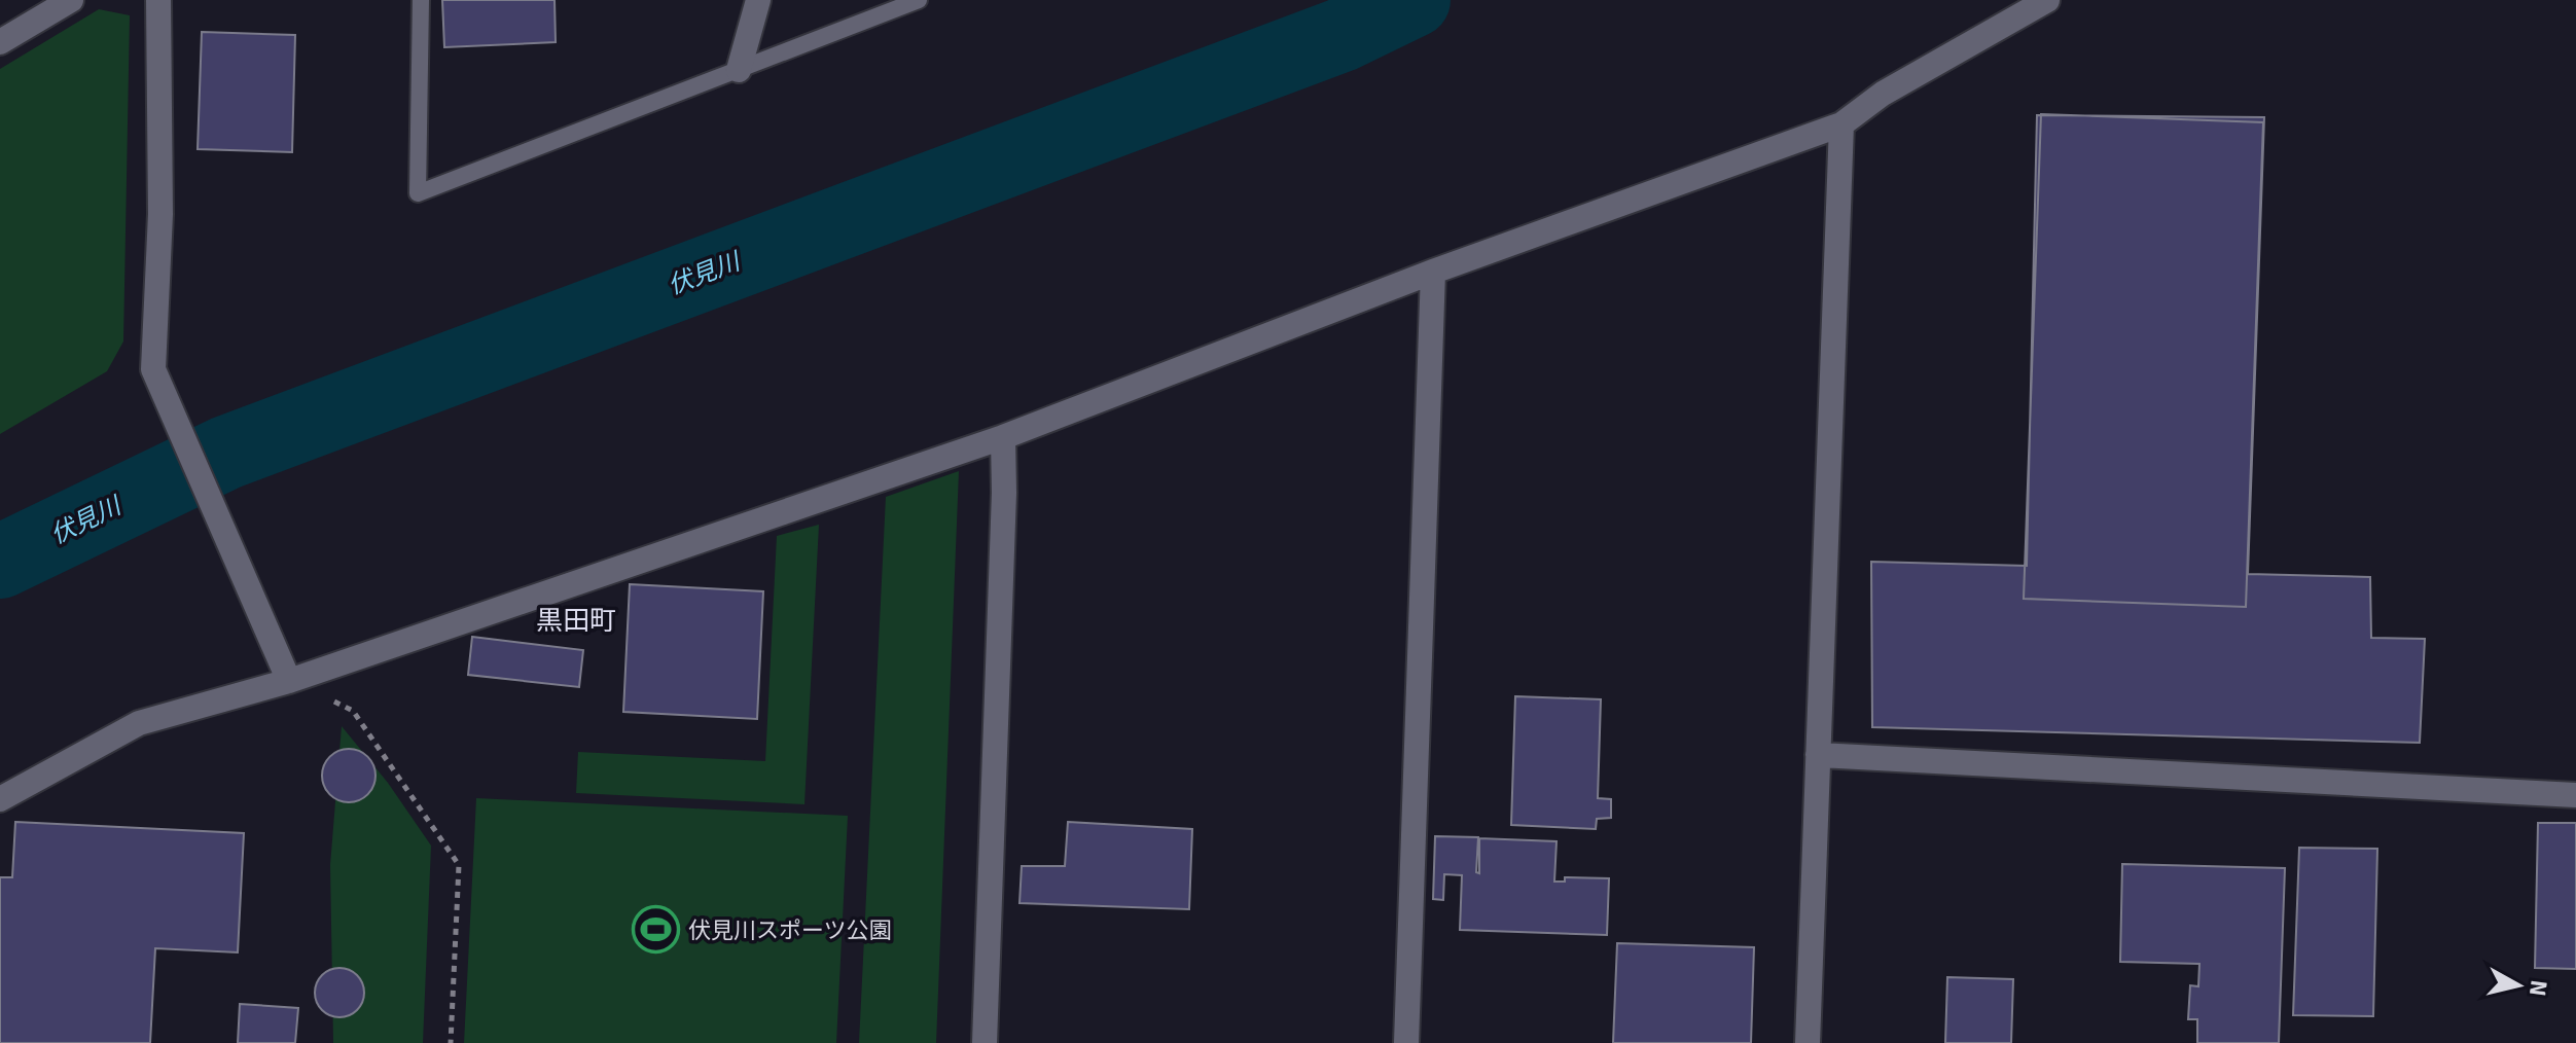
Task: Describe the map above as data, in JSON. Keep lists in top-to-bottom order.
{
  "districts": ["黒田町"],
  "water": ["伏見川"],
  "places": {
    "sports": ["伏見川スポーツ公園"]
  },
  "north": "right"
}
